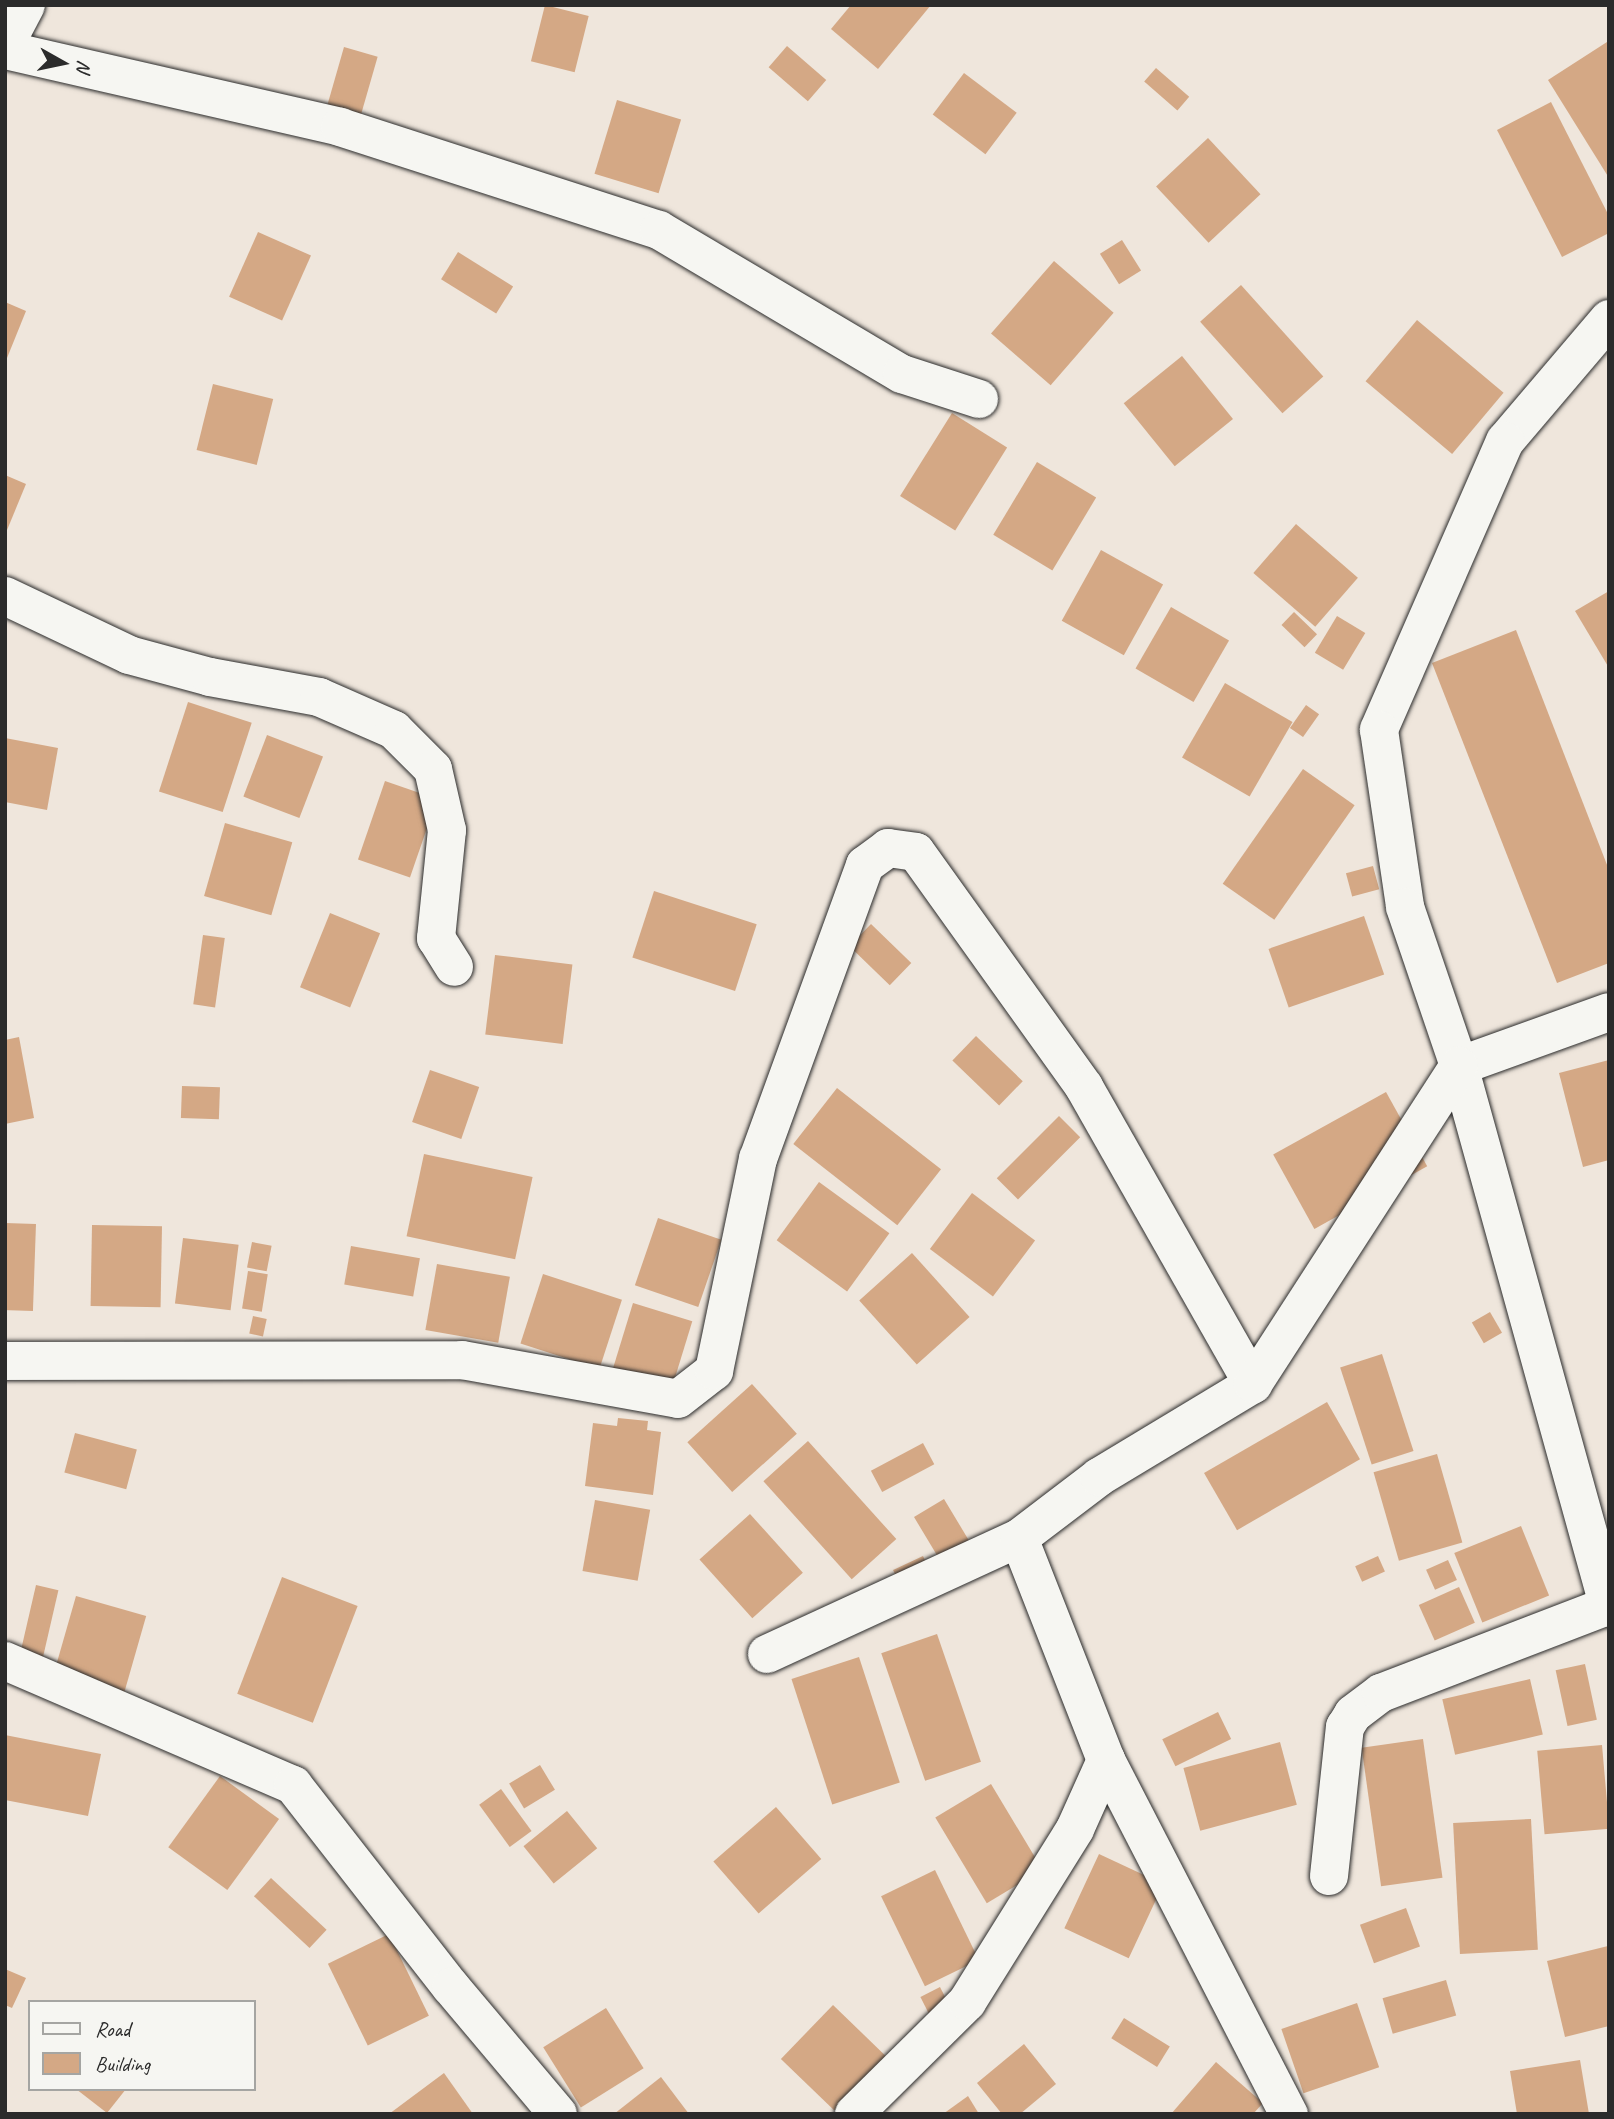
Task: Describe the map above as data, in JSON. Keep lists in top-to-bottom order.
{
  "legend": ["Road", "Building"],
  "north": "right"
}
